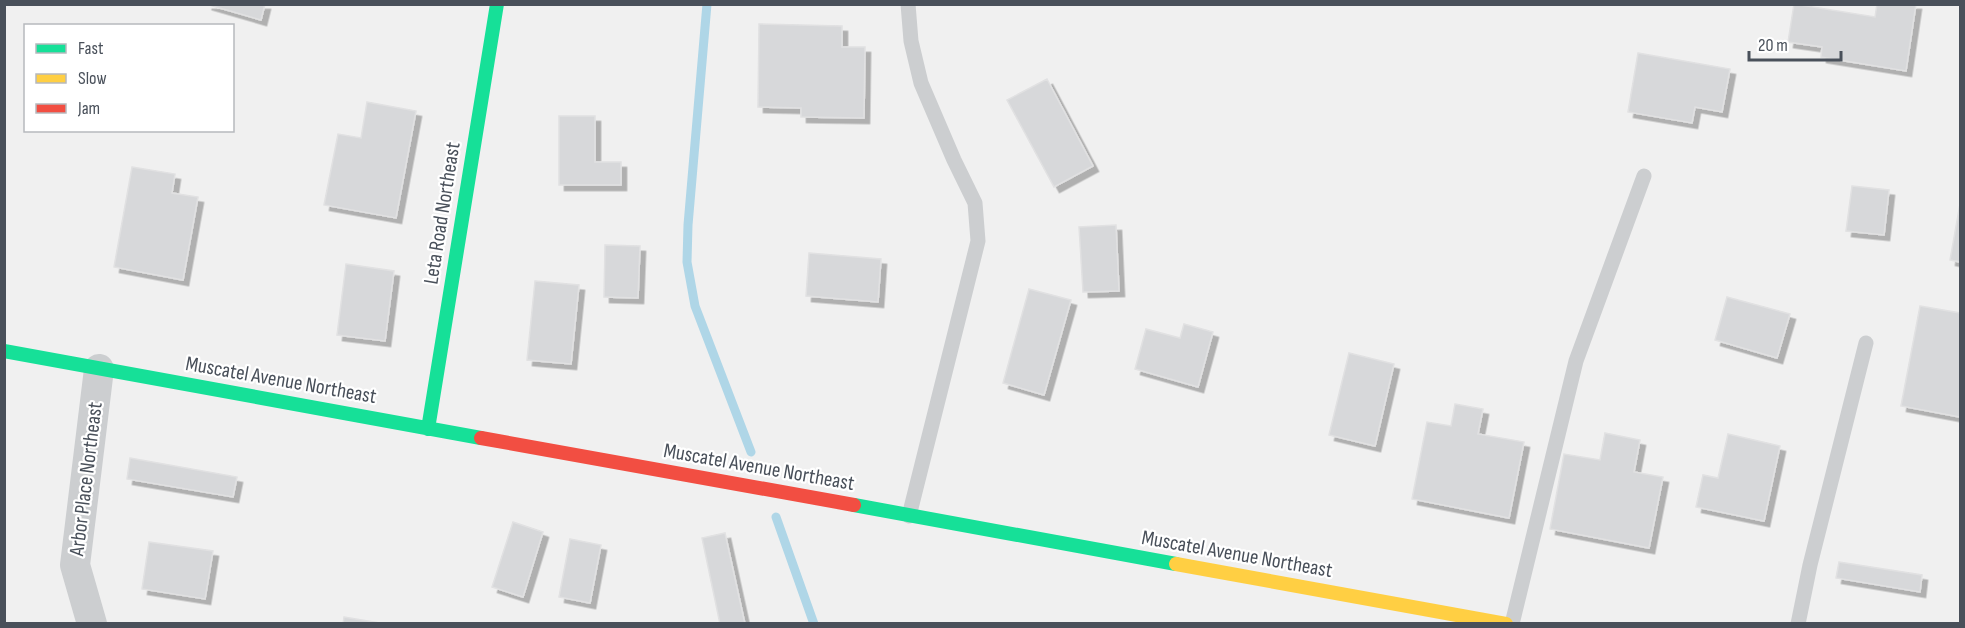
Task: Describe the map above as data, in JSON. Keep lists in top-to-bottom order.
{
  "streets": {
    "street": ["Leta Road Northeast", "Muscatel Avenue Northeast", "Arbor Place Northeast"]
  },
  "crossings": [
    ["Leta Road Northeast", "Muscatel Avenue Northeast"],
    ["Muscatel Avenue Northeast", "Arbor Place Northeast"]
  ],
  "legend": ["Fast", "Slow", "Jam"],
  "scale_bar": "20 m"
}
